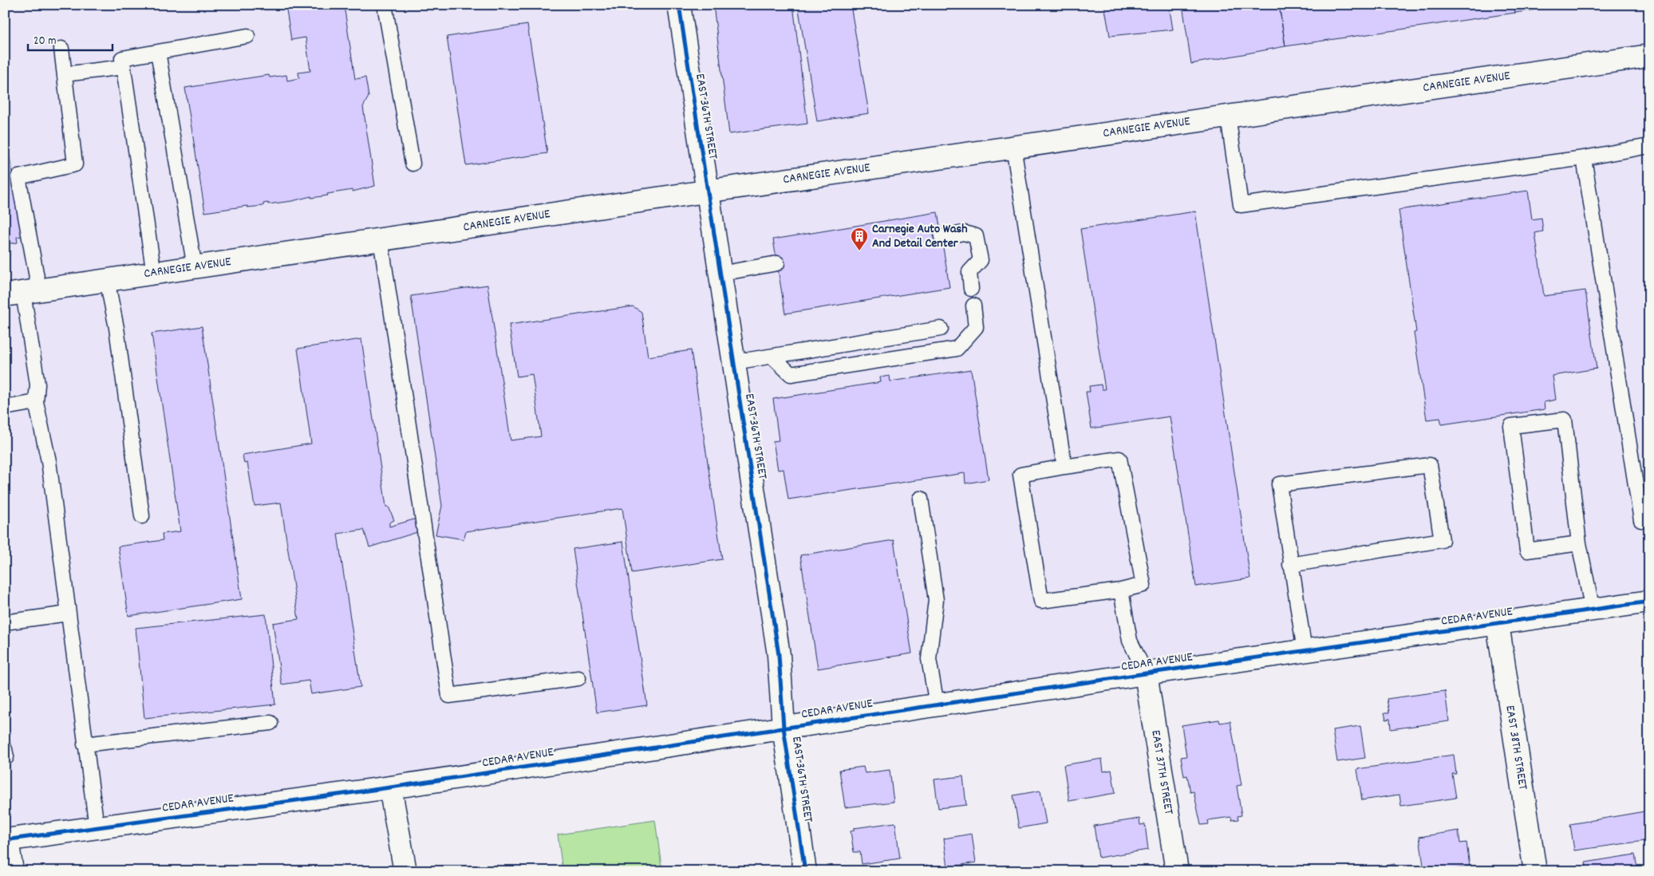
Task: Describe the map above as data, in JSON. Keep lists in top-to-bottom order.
{
  "streets": {
    "street": [
      "CARNEGIE AVENUE",
      "EAST 36TH STREET",
      "CEDAR AVENUE",
      "EAST 38TH STREET",
      "EAST 37TH STREET"
    ]
  },
  "crossings": [
    ["CARNEGIE AVENUE", "EAST 36TH STREET"],
    ["EAST 36TH STREET", "CEDAR AVENUE"],
    ["CEDAR AVENUE", "EAST 38TH STREET"],
    ["CEDAR AVENUE", "EAST 37TH STREET"]
  ],
  "places": {
    "building": ["Carnegie Auto Wash And Detail Center"]
  },
  "scale_bar": "20 m"
}
